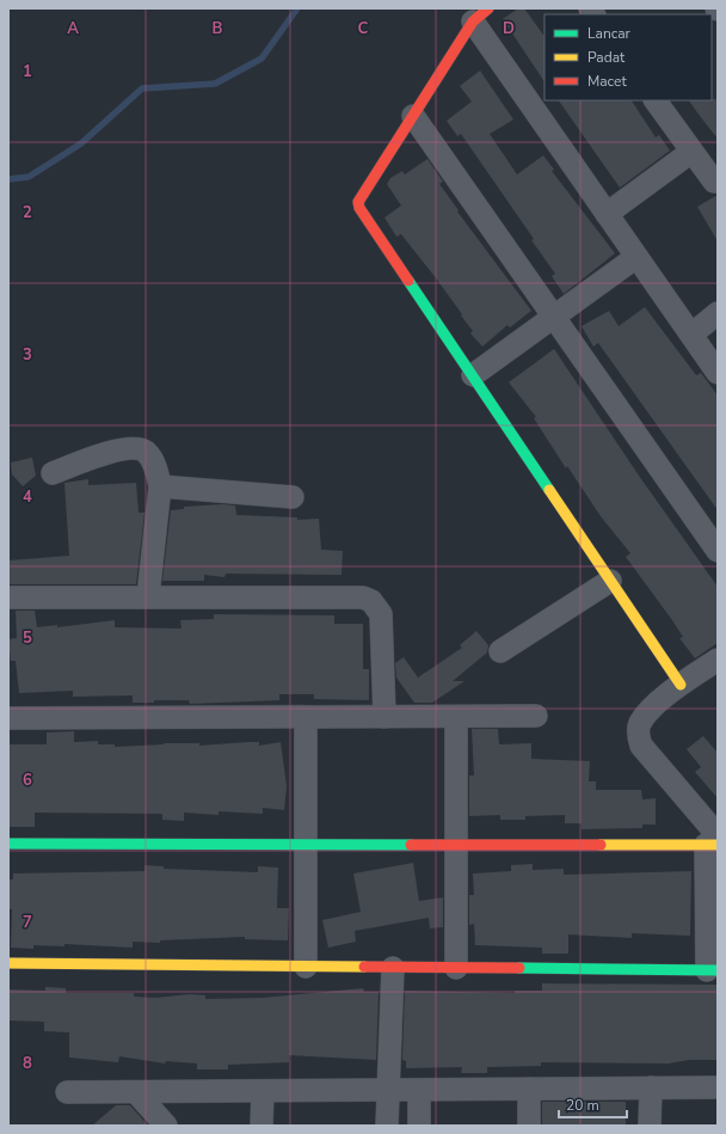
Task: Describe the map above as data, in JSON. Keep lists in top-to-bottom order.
{
  "legend": ["Lancar", "Padat", "Macet"],
  "scale_bar": "20 m",
  "grid": {
    "columns": [
      "A",
      "B",
      "C",
      "D"
    ],
    "rows": [
      "1",
      "2",
      "3",
      "4",
      "5",
      "6",
      "7",
      "8"
    ]
  }
}
